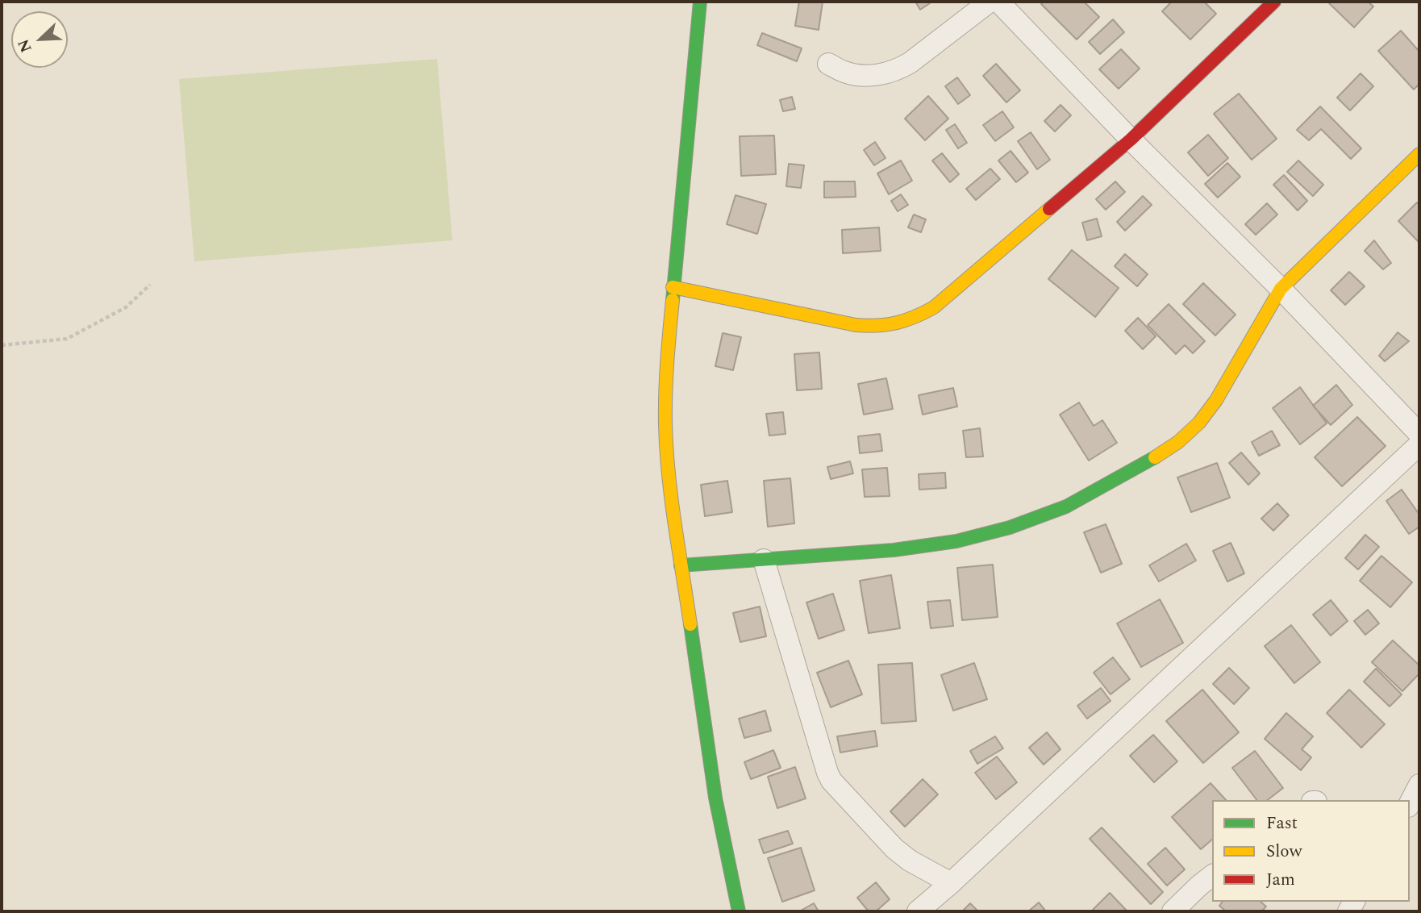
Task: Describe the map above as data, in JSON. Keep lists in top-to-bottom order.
{
  "legend": ["Fast", "Slow", "Jam"],
  "north": "bottom left"
}
